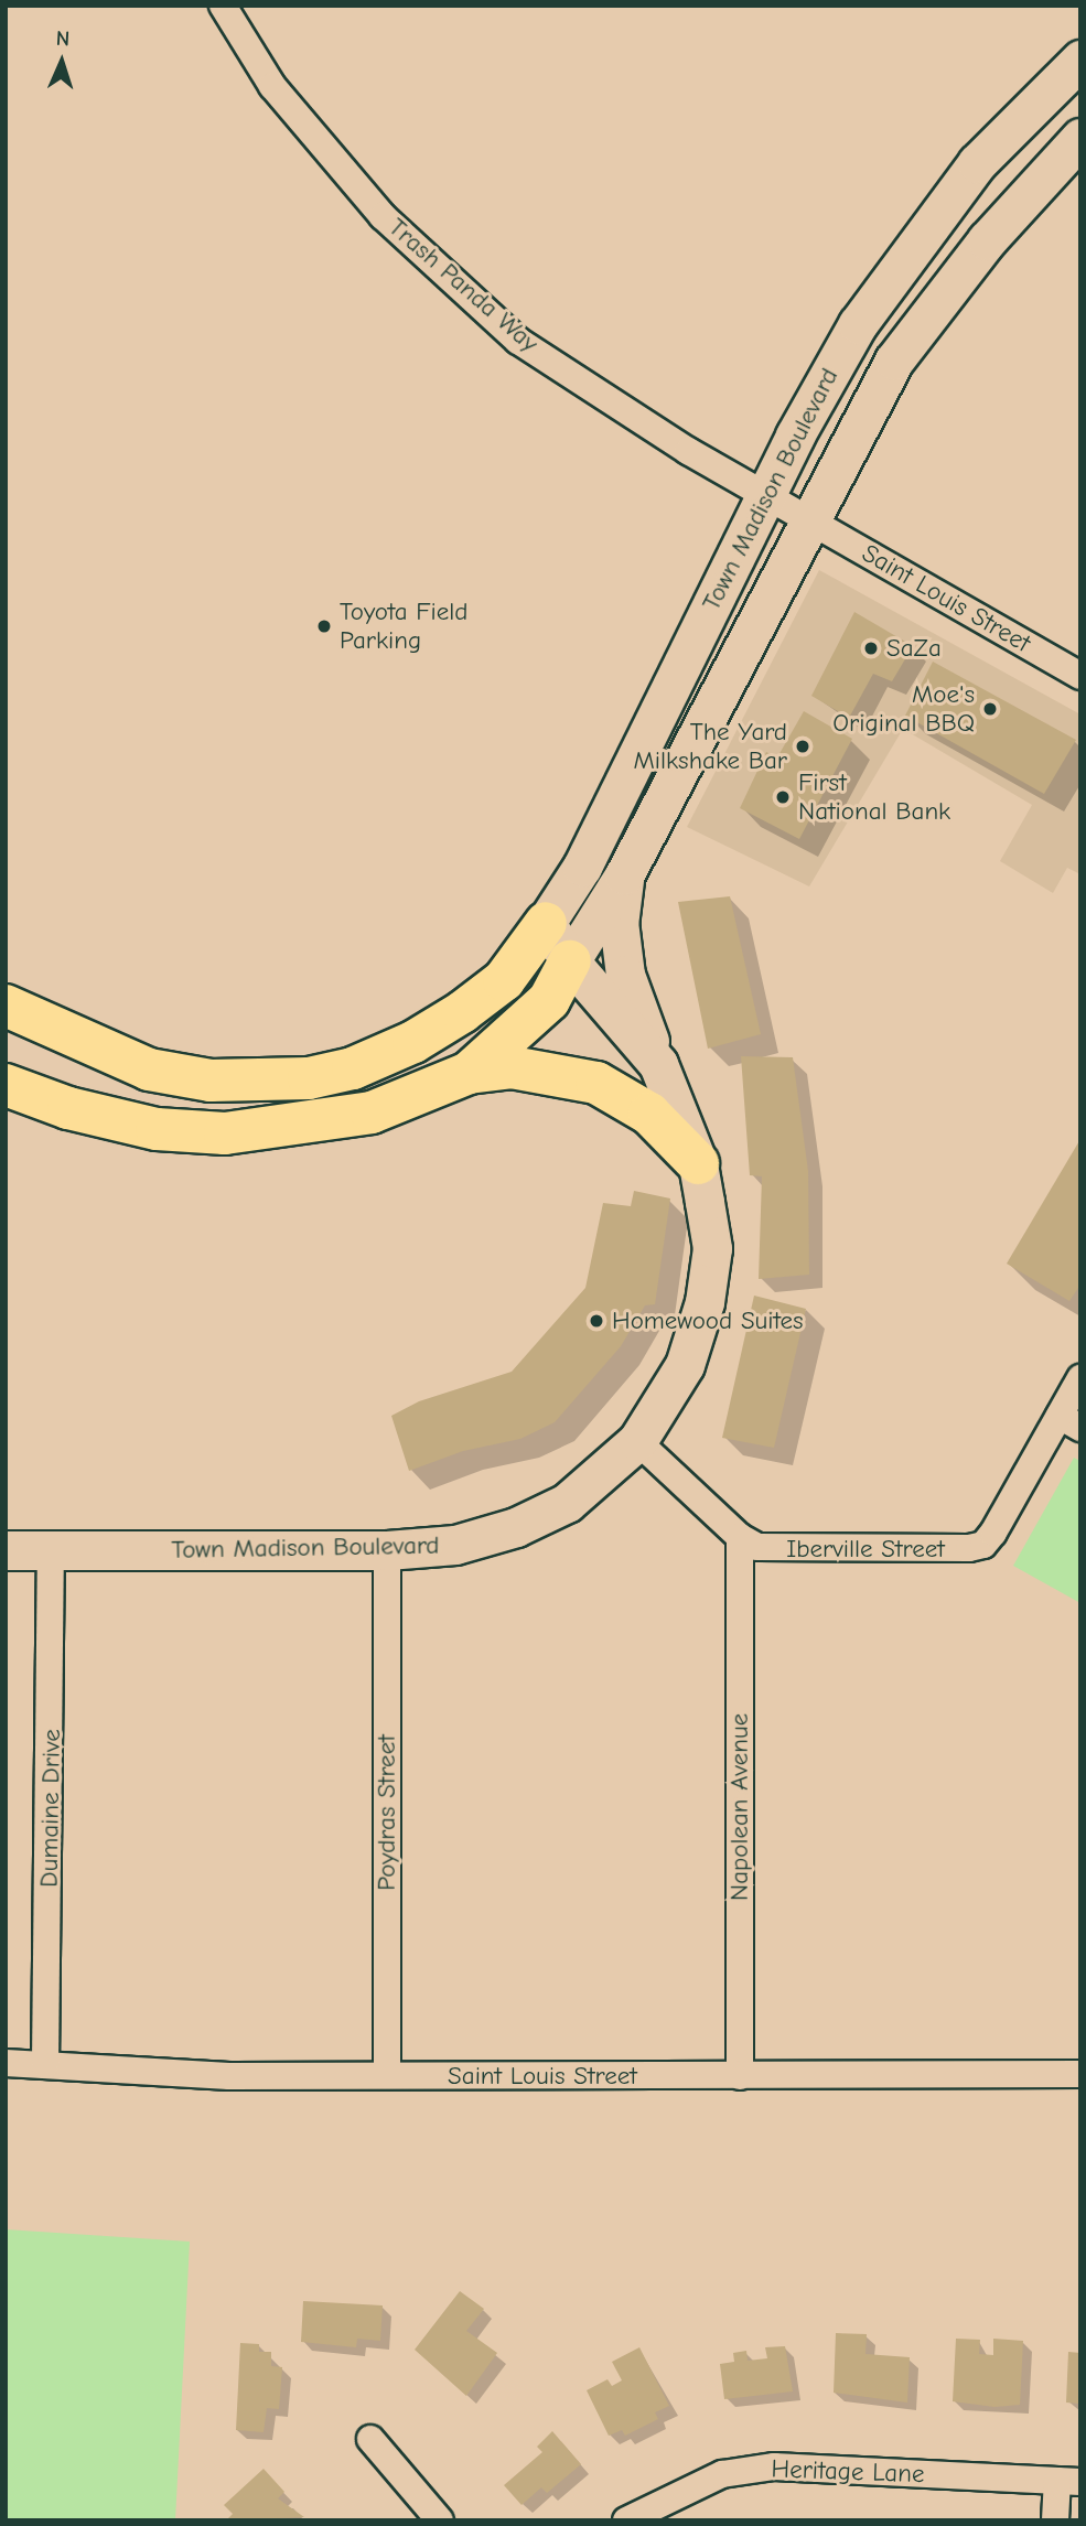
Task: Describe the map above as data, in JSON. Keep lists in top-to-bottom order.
{
  "streets": {
    "main road": ["Town Madison Boulevard"],
    "street": [
      "Trash Panda Way",
      "Saint Louis Street",
      "Iberville Street",
      "Napolean Avenue",
      "Dumaine Drive",
      "Poydras Street",
      "Heritage Lane"
    ]
  },
  "crossings": [
    ["Trash Panda Way", "Town Madison Boulevard"],
    ["Trash Panda Way", "Saint Louis Street"],
    ["Town Madison Boulevard", "Saint Louis Street"],
    ["Town Madison Boulevard", "Iberville Street"],
    ["Town Madison Boulevard", "Dumaine Drive"],
    ["Town Madison Boulevard", "Poydras Street"],
    ["Saint Louis Street", "Napolean Avenue"],
    ["Saint Louis Street", "Dumaine Drive"],
    ["Saint Louis Street", "Poydras Street"],
    ["Iberville Street", "Napolean Avenue"]
  ],
  "places": [
    "Toyota Field Parking",
    "SaZa",
    "Moe's Original BBQ",
    "The Yard Milkshake Bar",
    "First National Bank",
    "Homewood Suites"
  ],
  "north": "top"
}
